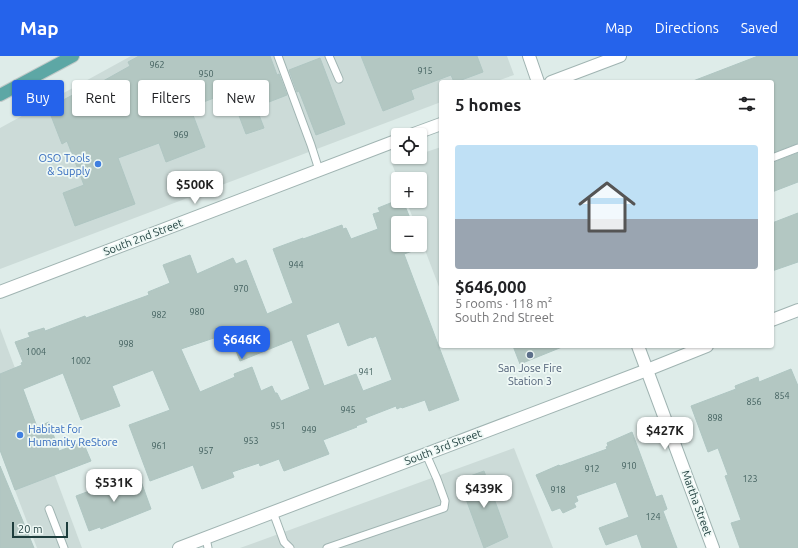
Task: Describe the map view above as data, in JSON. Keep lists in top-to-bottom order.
{
  "streets": {
    "street": ["South 2nd Street", "South 3rd Street", "Martha Street"]
  },
  "crossings": [
    ["South 3rd Street", "Martha Street"]
  ],
  "places": ["OSO Tools & Supply", "San Jose Fire Station 3", "Habitat for Humanity ReStore"],
  "house_numbers": [
    "962",
    "915",
    "950",
    "969",
    "944",
    "970",
    "980",
    "982",
    "998",
    "1004",
    "1002",
    "941",
    "854",
    "856",
    "945",
    "898",
    "951",
    "949",
    "953",
    "961",
    "957",
    "910",
    "912",
    "123",
    "918",
    "124"
  ],
  "scale_bar": "20 m",
  "page": {
    "header": "Map",
    "nav": ["Map", "Directions", "Saved"],
    "chip": [
      "Buy",
      "Rent",
      "Filters",
      "New"
    ],
    "heading": "5 homes",
    "map_buttons": ["+", "−"],
    "list": [
      {
        "name": "$646,000",
        "note": "5 rooms · 118 m² · South 2nd Street"
      }
    ],
    "price": [
      "$500K",
      "$646K",
      "$427K",
      "$531K",
      "$439K"
    ],
    "scale": "20 m"
  }
}
